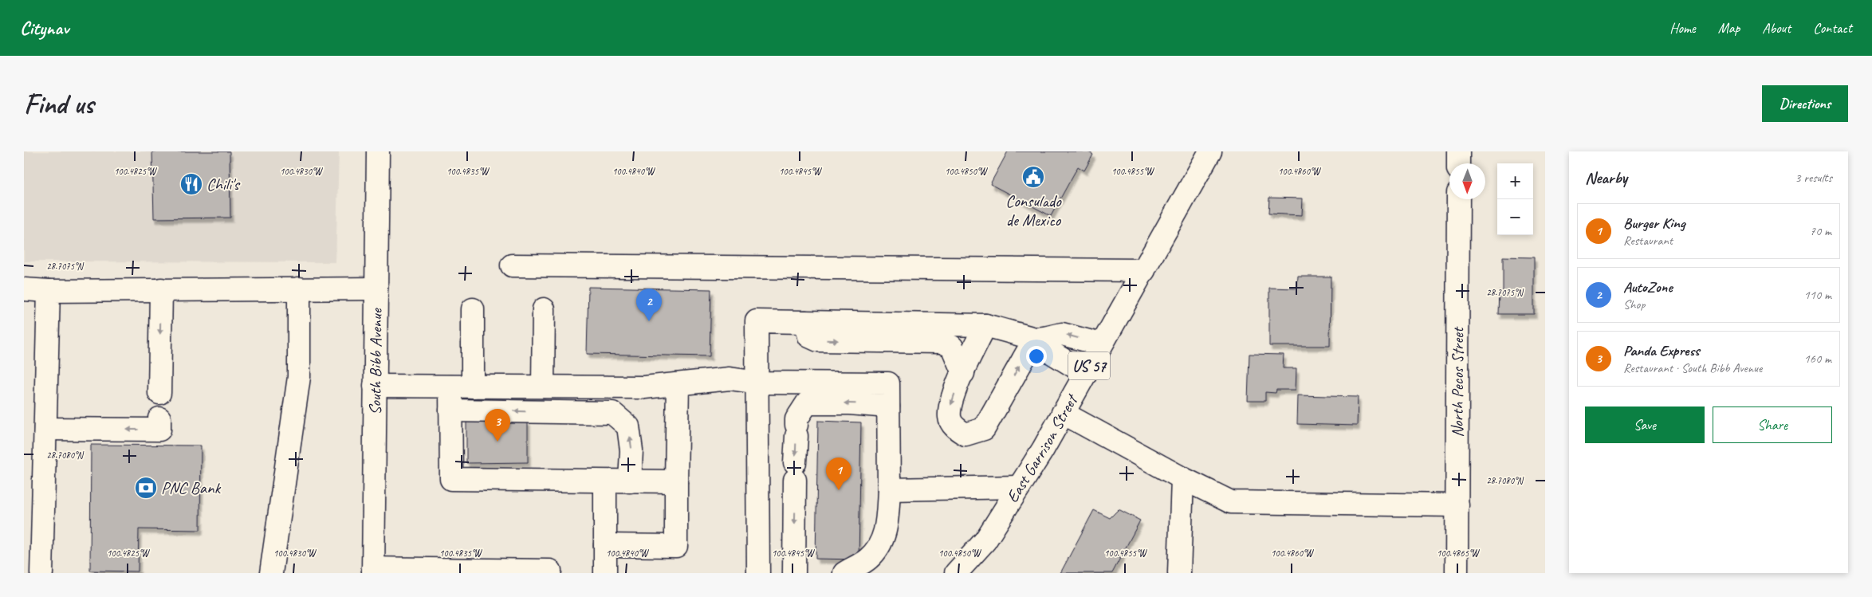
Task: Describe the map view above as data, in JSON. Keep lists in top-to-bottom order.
{
  "streets": {
    "main road": [
      "South Bibb Avenue",
      "US 57",
      "North Pecos Street",
      "East Garrison Street"
    ]
  },
  "places": {
    "public building": ["Consulado de Mexico"],
    "restaurant": ["Chili's"],
    "bank": ["PNC Bank"]
  },
  "north": "bottom",
  "page": {
    "header": "Citynav",
    "nav": [
      "Home",
      "Map",
      "About",
      "Contact"
    ],
    "buttons": [
      "Directions",
      ["Save", "Share"]
    ],
    "title": "Find us",
    "heading": ["Nearby", "3 results"],
    "map_buttons": ["+", "−"],
    "list": [
      {
        "mark": "1",
        "name": "Burger King",
        "note": "Restaurant",
        "value": "70 m"
      },
      {
        "mark": "2",
        "name": "AutoZone",
        "note": "Shop",
        "value": "110 m"
      },
      {
        "mark": "3",
        "name": "Panda Express",
        "note": "Restaurant · South Bibb Avenue",
        "value": "160 m"
      }
    ],
    "pins": ["2", "3", "1"]
  },
  "coordinates": [
    "100.4825°W",
    "100.4830°W",
    "100.4835°W",
    "100.4840°W",
    "100.4845°W",
    "100.4850°W",
    "100.4855°W",
    "100.4860°W",
    "28.7075°N",
    "28.7080°N",
    "100.4865°W"
  ]
}
